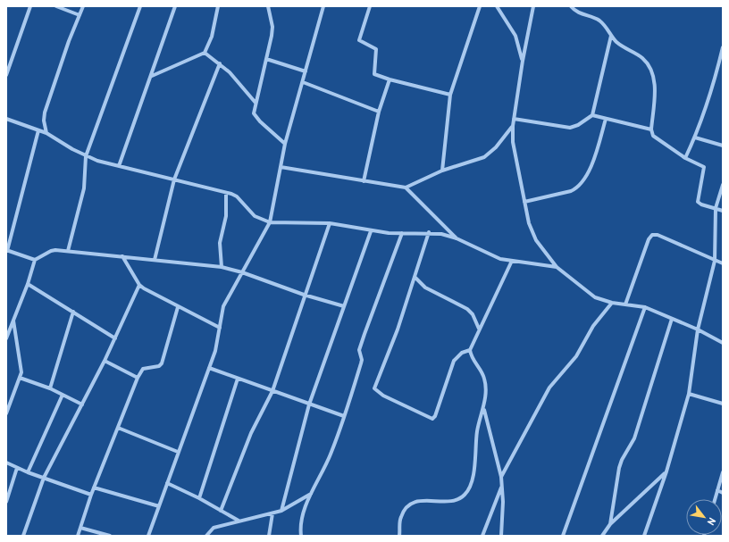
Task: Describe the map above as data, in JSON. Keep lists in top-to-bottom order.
{
  "north": "bottom right"
}
